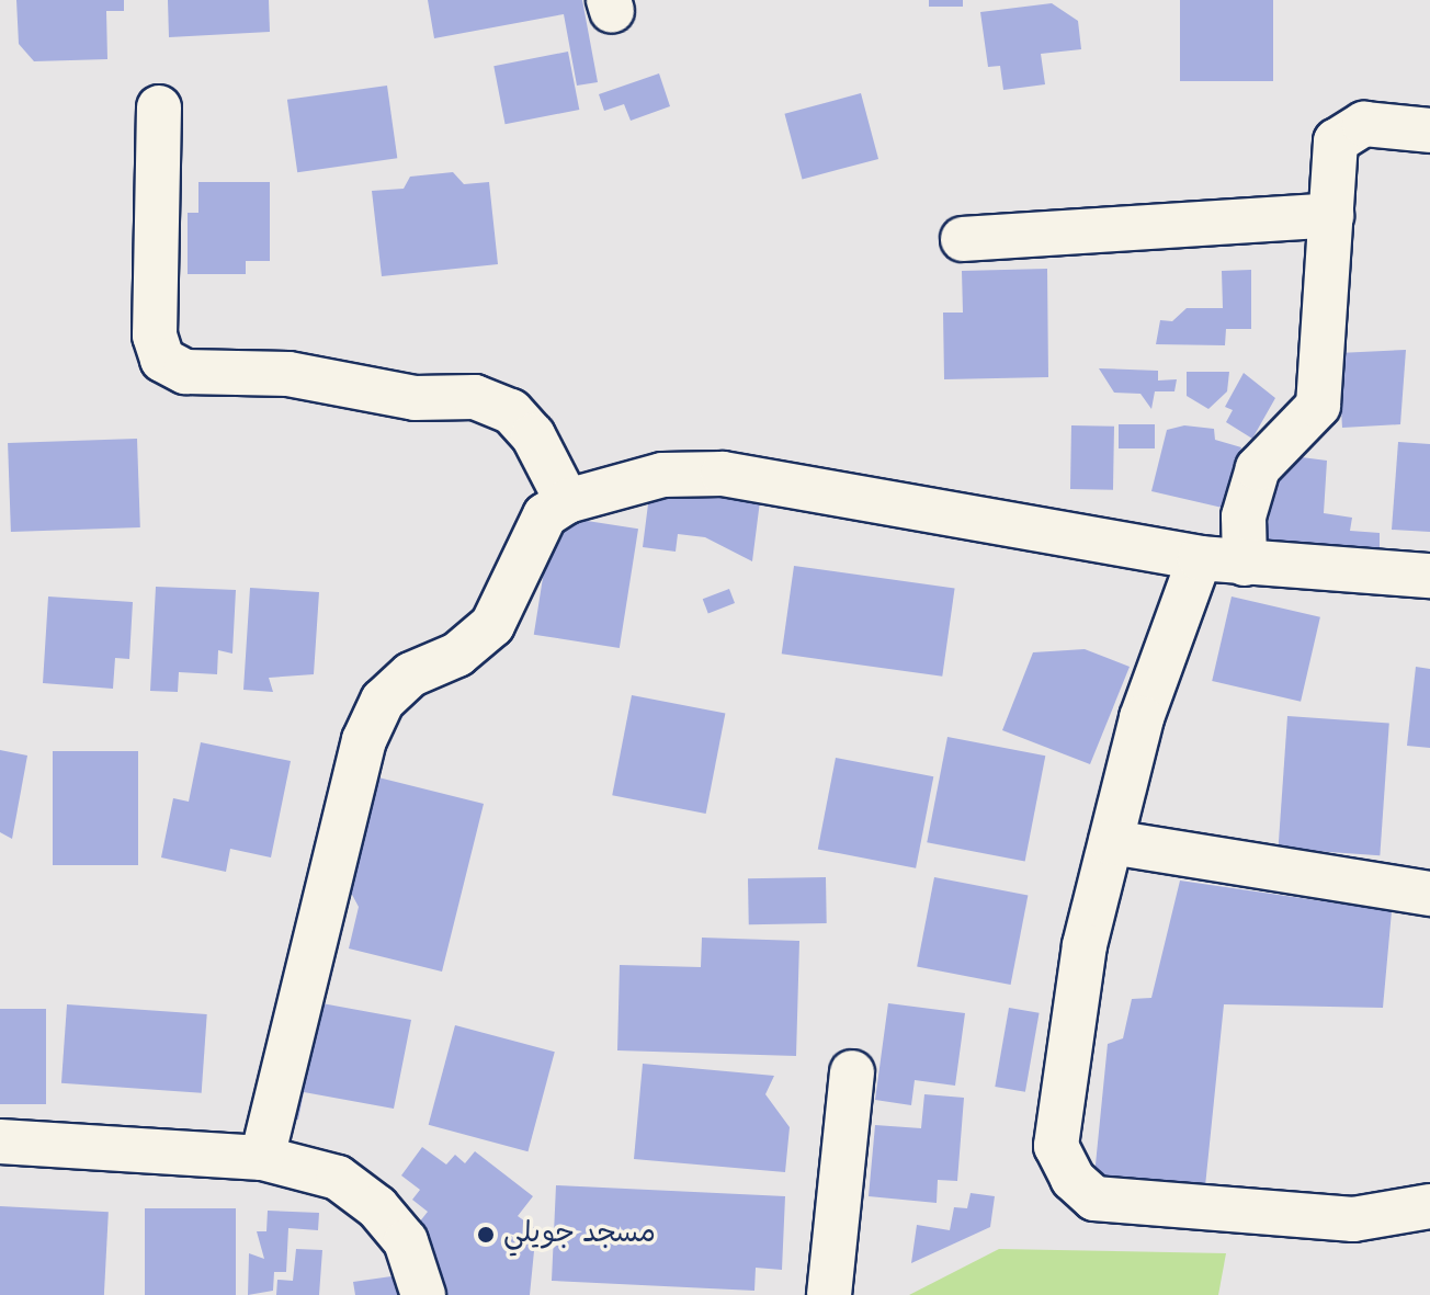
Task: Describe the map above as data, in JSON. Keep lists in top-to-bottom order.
{
  "places": ["مسجد جويلي"]
}
